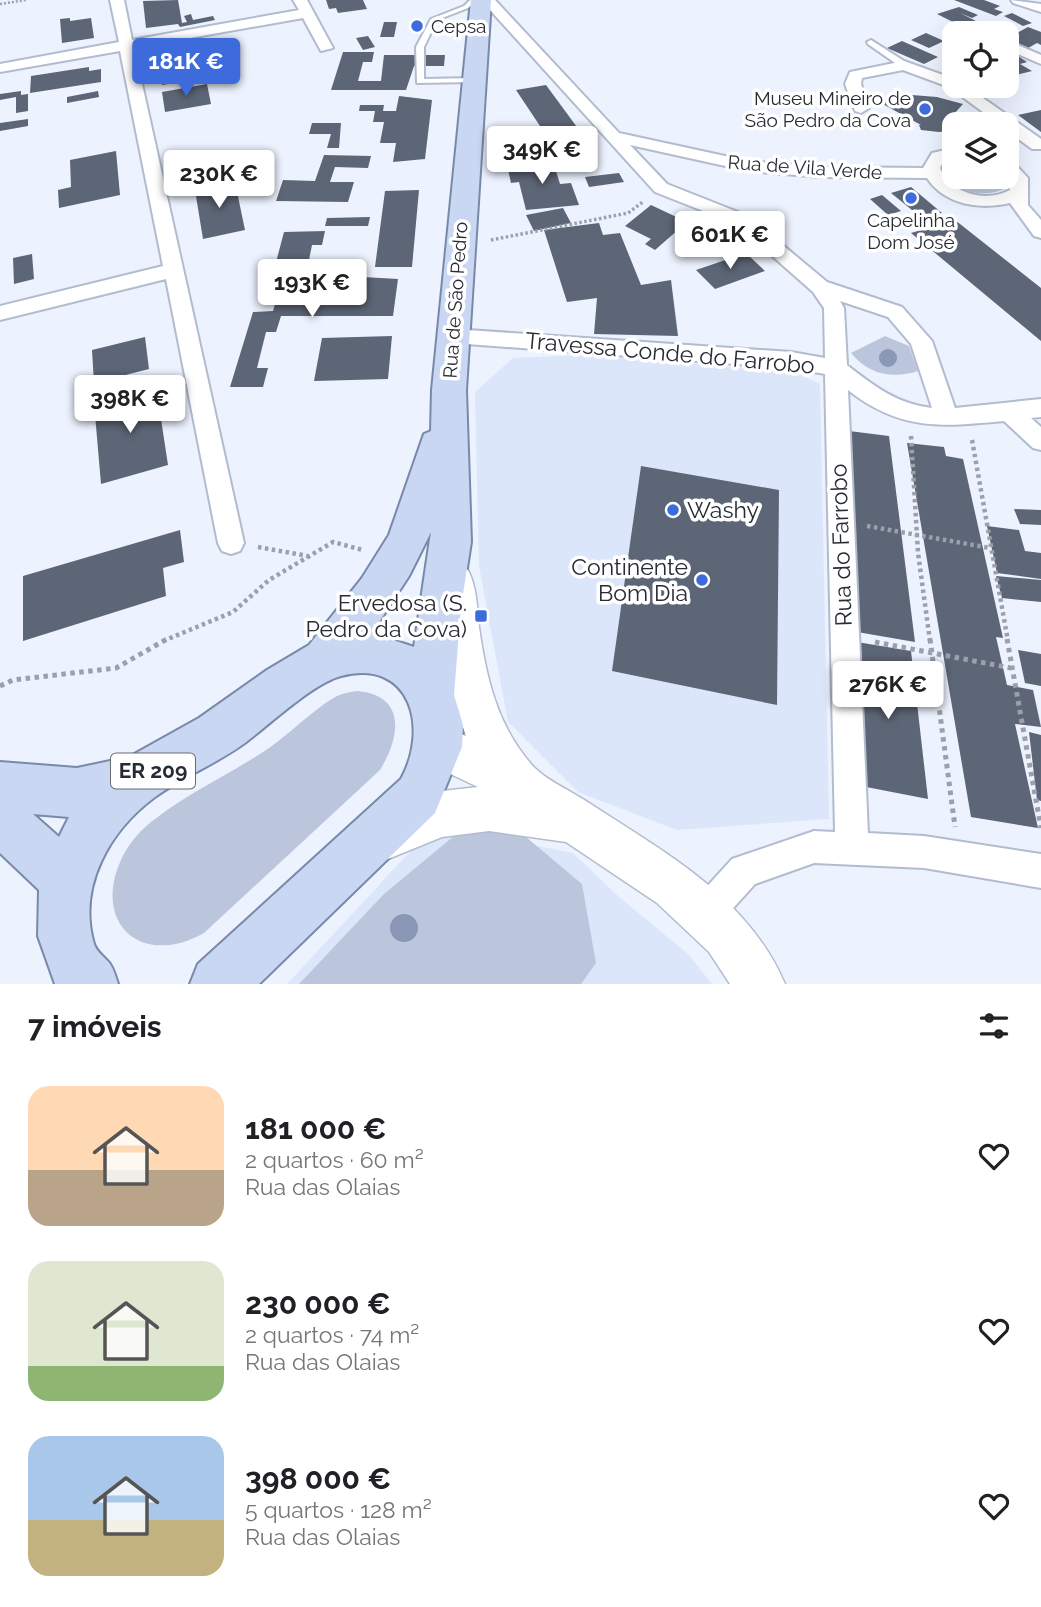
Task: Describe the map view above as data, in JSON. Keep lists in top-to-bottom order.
{
  "streets": {
    "main road": ["Rua de São Pedro", "ER 209"],
    "street": ["Rua de Vila Verde", "Travessa Conde do Farrobo", "Rua do Farrobo"]
  },
  "crossings": [
    ["Rua de Vila Verde", "Rua do Farrobo"],
    ["Rua de São Pedro", "Travessa Conde do Farrobo"],
    ["Rua de São Pedro", "ER 209"],
    ["Travessa Conde do Farrobo", "Rua do Farrobo"]
  ],
  "places": {
    "other": [
      "Cepsa",
      "Museu Mineiro de São Pedro da Cova",
      "Capelinha Dom José",
      "Washy",
      "Continente Bom Dia"
    ],
    "transit": ["Ervedosa (S. Pedro da Cova)"]
  },
  "page": {
    "price": [
      "181K €",
      "349K €",
      "230K €",
      "601K €",
      "193K €",
      "398K €",
      "276K €"
    ],
    "heading": "7 imóveis",
    "list": [
      {
        "name": "181 000 €",
        "note": "2 quartos · 60 m² · Rua das Olaias"
      },
      {
        "name": "230 000 €",
        "note": "2 quartos · 74 m² · Rua das Olaias"
      },
      {
        "name": "398 000 €",
        "note": "5 quartos · 128 m² · Rua das Olaias"
      }
    ]
  }
}
